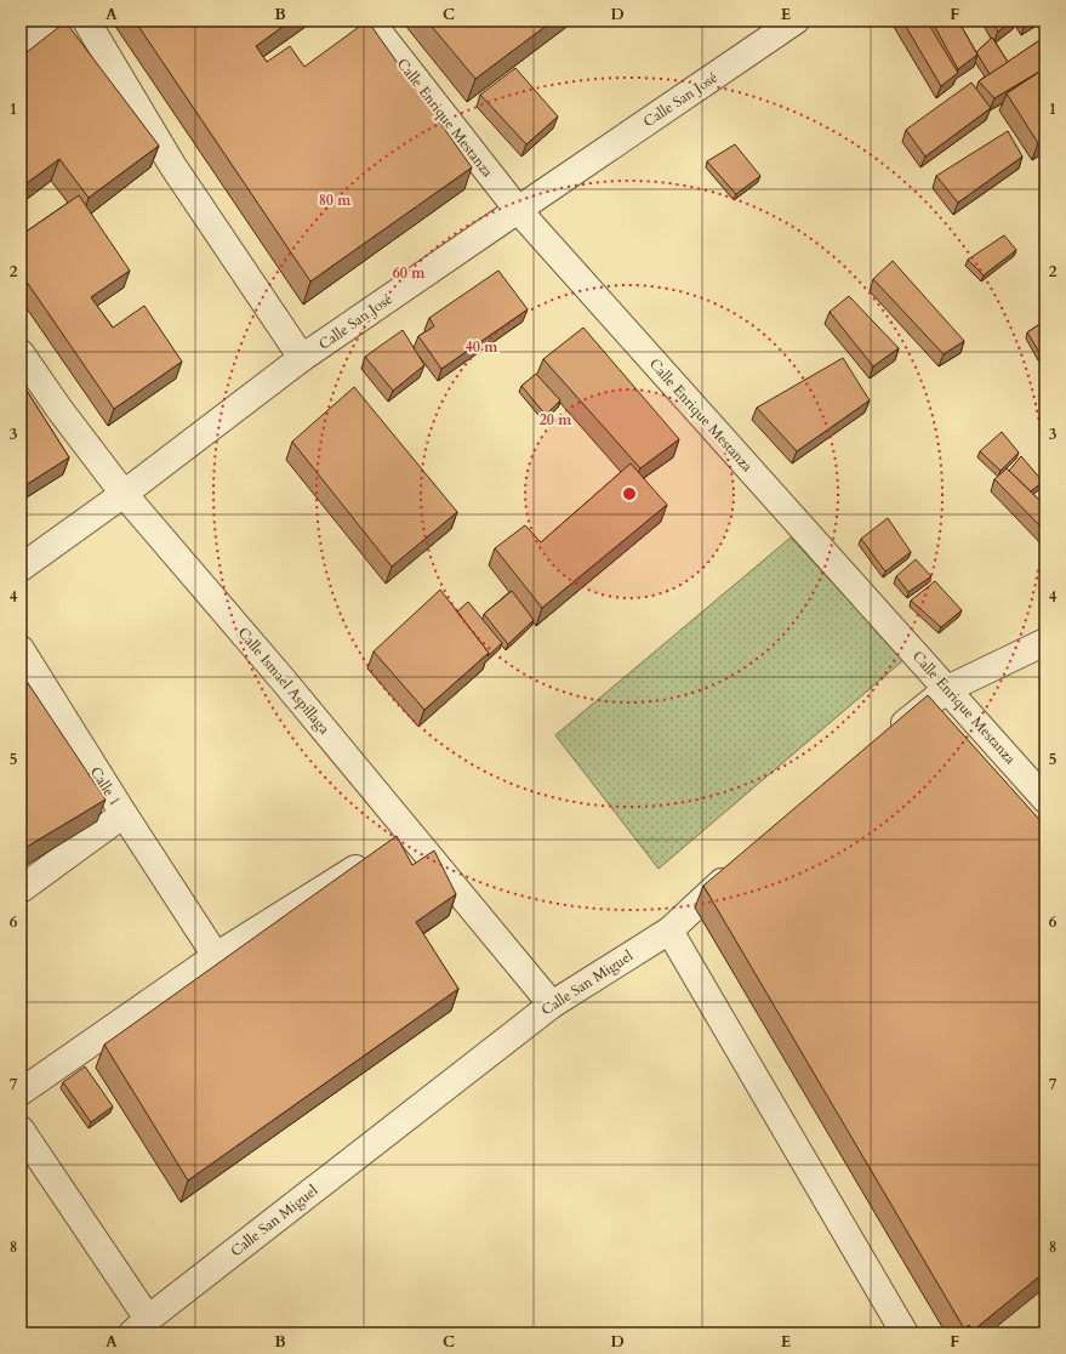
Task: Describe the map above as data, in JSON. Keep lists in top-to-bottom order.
{
  "streets": {
    "street": [
      "Calle San José",
      "Calle Enrique Mestanza",
      "Calle Ismael Aspillaga",
      "Calle 1",
      "Calle San Miguel"
    ]
  },
  "crossings": [
    ["Calle San José", "Calle Enrique Mestanza"],
    ["Calle San José", "Calle Ismael Aspillaga"],
    ["Calle Ismael Aspillaga", "Calle San Miguel"]
  ],
  "grid": {
    "columns": [
      "A",
      "B",
      "C",
      "D",
      "E",
      "F"
    ],
    "rows": [
      "1",
      "2",
      "3",
      "4",
      "5",
      "6",
      "7",
      "8"
    ]
  },
  "rings": [
    "80 m",
    "60 m",
    "40 m",
    "20 m"
  ]
}
